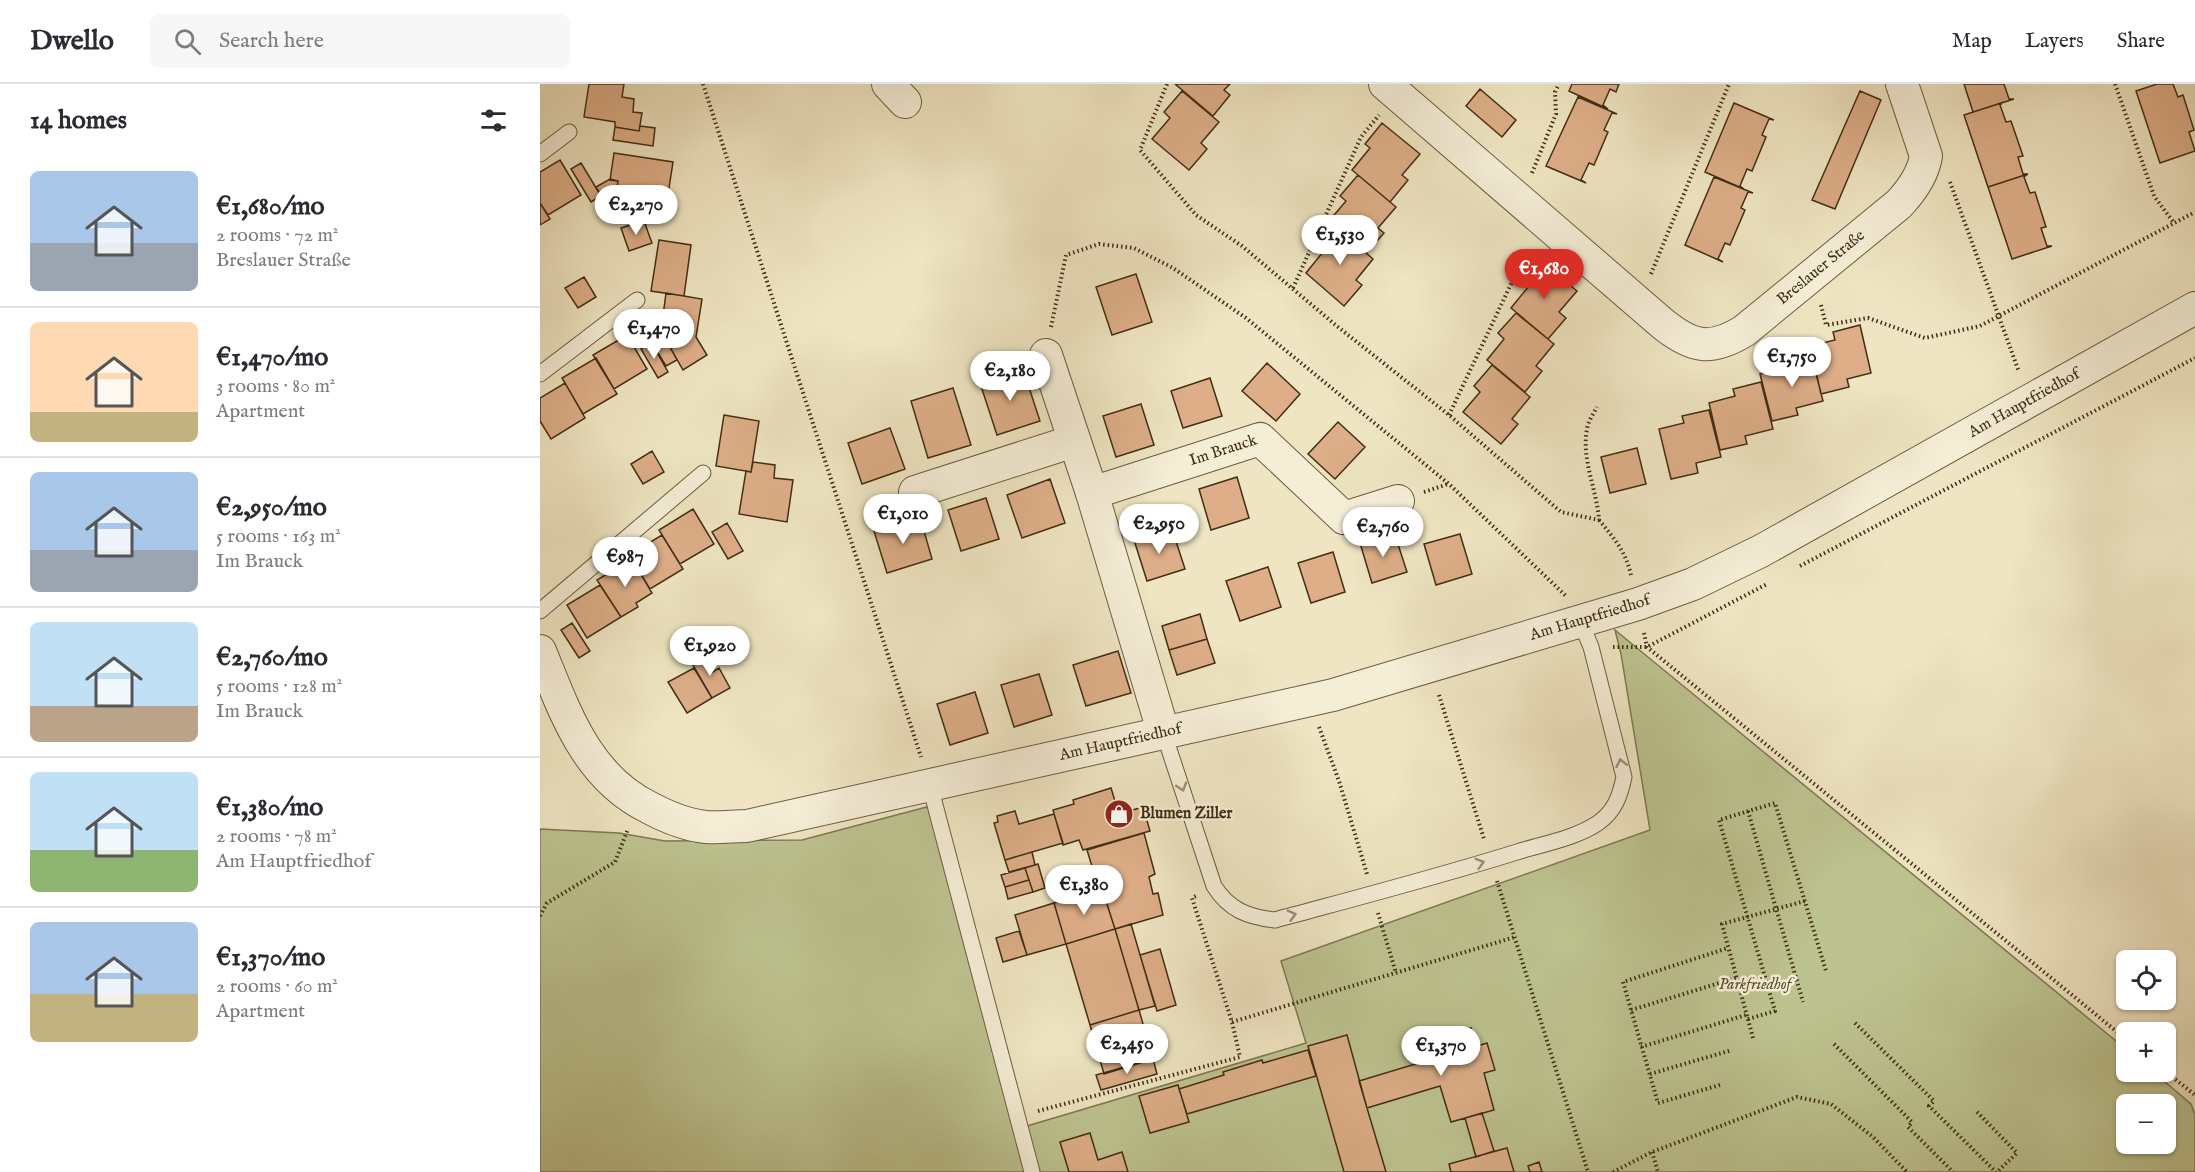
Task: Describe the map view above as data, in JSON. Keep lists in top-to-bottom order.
{
  "streets": {
    "street": ["Breslauer Straße", "Am Hauptfriedhof", "Im Brauck"]
  },
  "parks": ["Parkfriedhof"],
  "places": {
    "shop": ["Blumen Ziller"]
  },
  "page": {
    "header": "Dwello",
    "search": "Search here",
    "nav": ["Map", "Layers", "Share"],
    "heading": "14 homes",
    "list": [
      {
        "name": "€1,680/mo",
        "note": "2 rooms · 72 m² · Breslauer Straße"
      },
      {
        "name": "€1,470/mo",
        "note": "3 rooms · 80 m² · Apartment"
      },
      {
        "name": "€2,950/mo",
        "note": "5 rooms · 163 m² · Im Brauck"
      },
      {
        "name": "€2,760/mo",
        "note": "5 rooms · 128 m² · Im Brauck"
      },
      {
        "name": "€1,380/mo",
        "note": "2 rooms · 78 m² · Am Hauptfriedhof"
      },
      {
        "name": "€1,370/mo",
        "note": "2 rooms · 60 m² · Apartment"
      }
    ],
    "price": [
      "€2,270",
      "€1,530",
      "€1,680",
      "€1,470",
      "€1,750",
      "€2,180",
      "€1,010",
      "€2,950",
      "€2,760",
      "€987",
      "€1,920",
      "€1,380",
      "€2,450",
      "€1,370"
    ],
    "map_buttons": ["+", "−"]
  }
}
